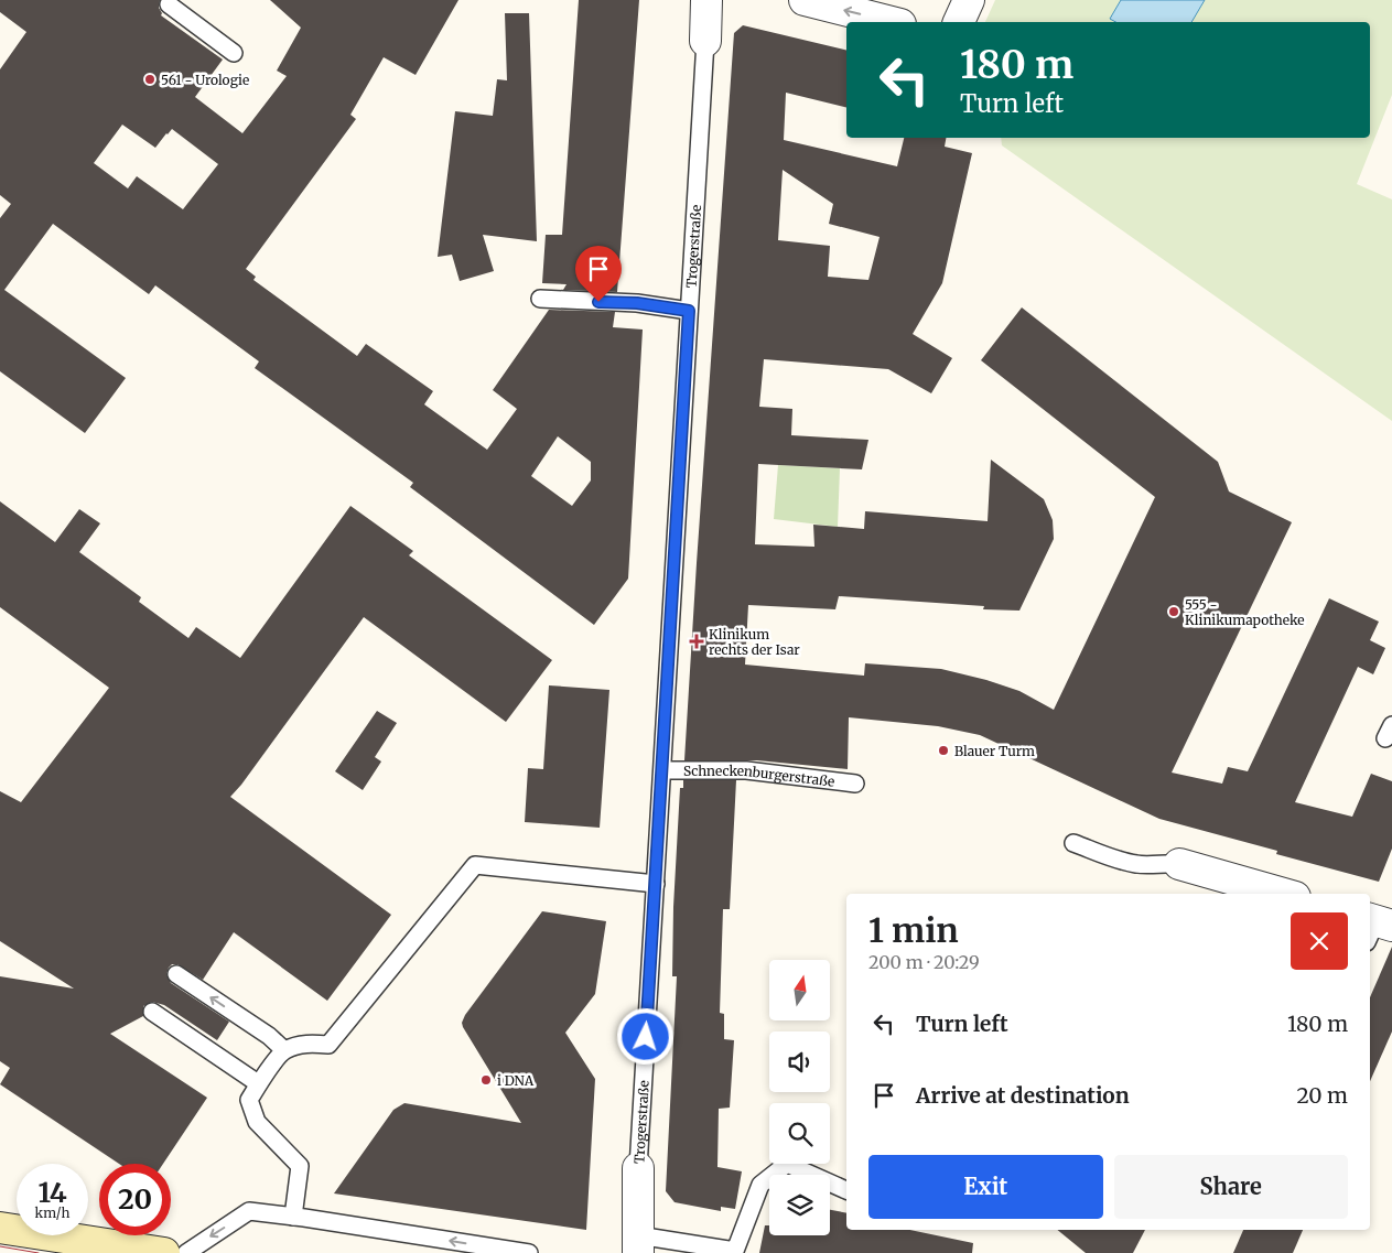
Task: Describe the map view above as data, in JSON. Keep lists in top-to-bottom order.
{
  "streets": {
    "street": ["Trogerstraße"],
    "lane": ["Schneckenburgerstraße"]
  },
  "crossings": [
    ["Trogerstraße", "Schneckenburgerstraße"]
  ],
  "places": {
    "other": [
      "561 - Urologie",
      "555 - Klinikumapotheke",
      "Blauer Turm",
      "i DNA"
    ],
    "health": ["Klinikum rechts der Isar"]
  },
  "north": "top",
  "page": {
    "turn": ["180 m", "Turn left"],
    "heading": ["1 min", "200 m · 20:29"],
    "list": [
      {
        "name": "Turn left",
        "value": "180 m"
      },
      {
        "name": "Arrive at destination",
        "value": "20 m"
      }
    ],
    "buttons": ["Exit", "Share"],
    "speed": "14 km/h",
    "limit": "20"
  }
}
